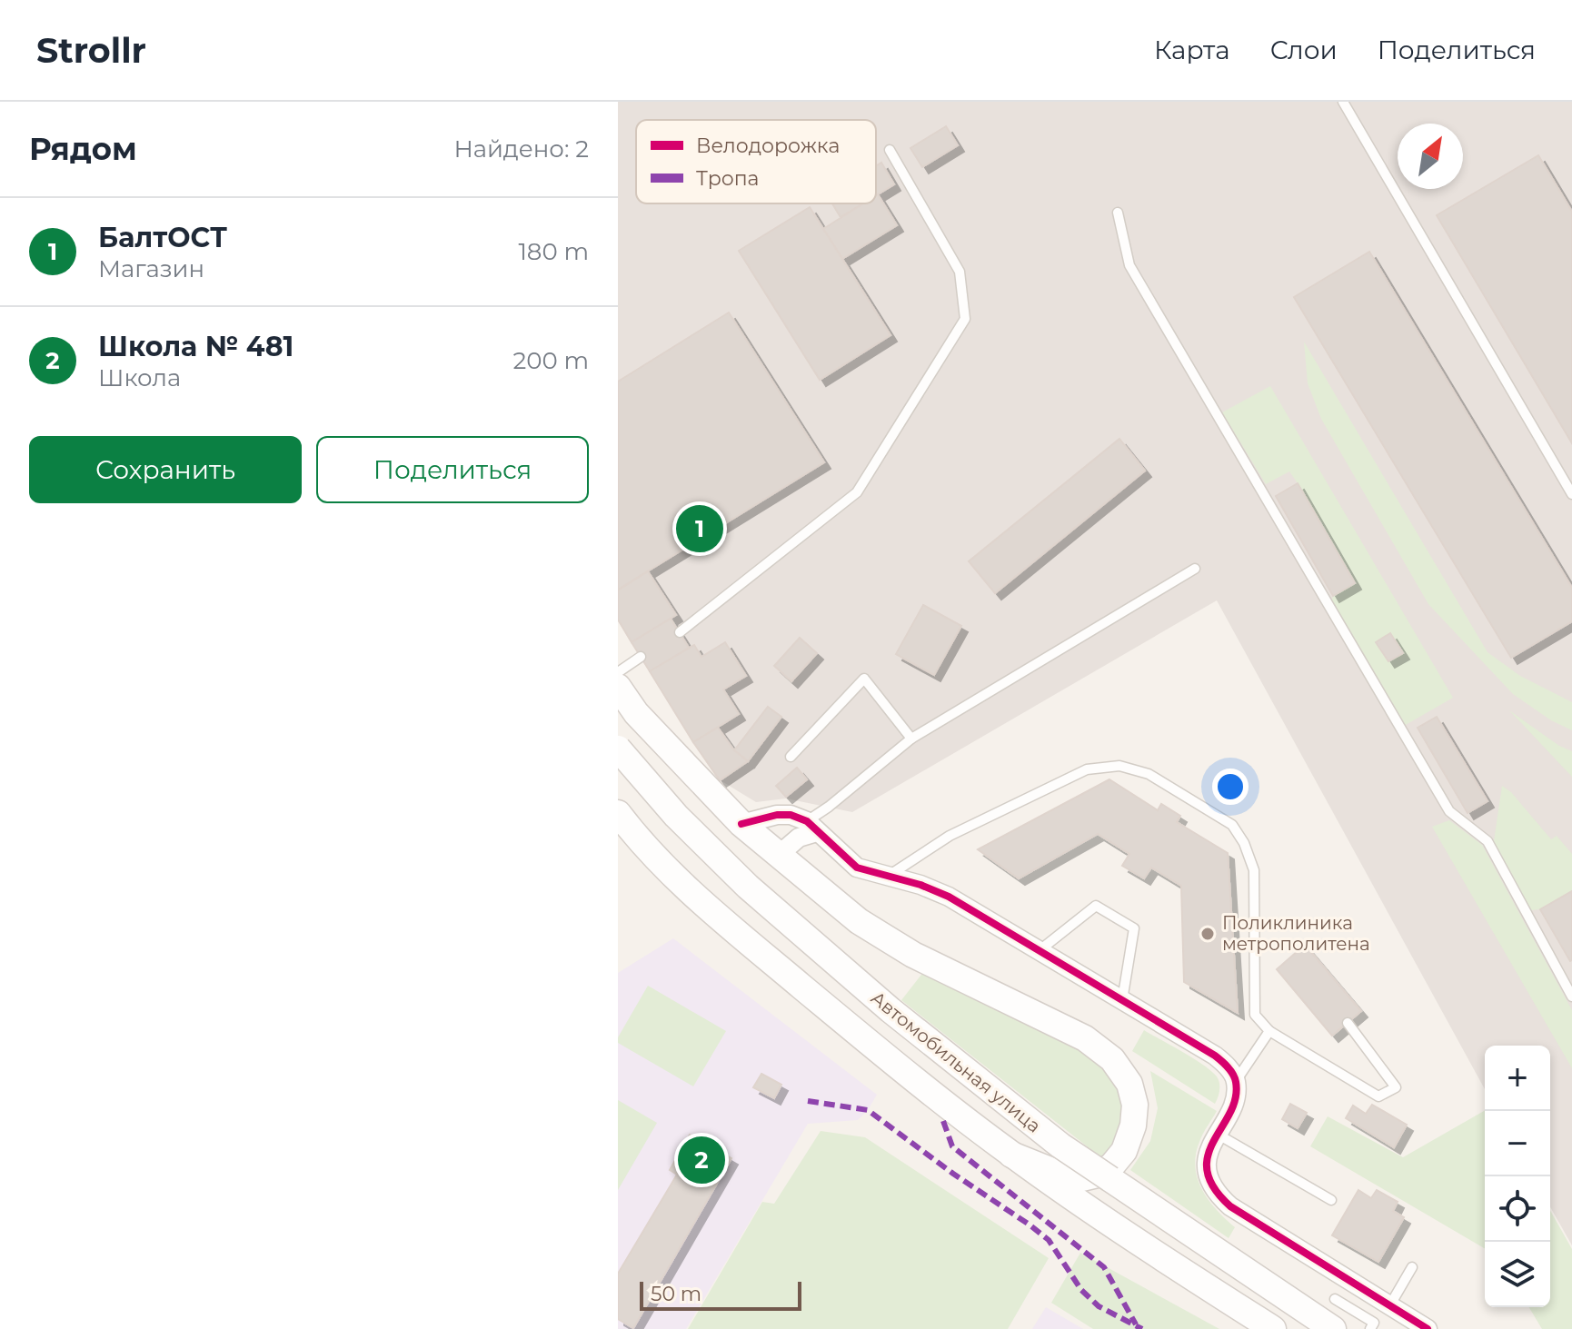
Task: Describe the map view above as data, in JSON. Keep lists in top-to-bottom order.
{
  "streets": {
    "main road": ["Автомобильная улица"]
  },
  "places": ["Поликлиника метрополитена"],
  "legend": ["Велодорожка", "Тропа"],
  "scale_bar": "50 m",
  "north": "top right",
  "page": {
    "header": "Strollr",
    "nav": ["Карта", "Слои", "Поделиться"],
    "heading": ["Рядом", "Найдено: 2"],
    "list": [
      {
        "mark": "1",
        "name": "БалтОСТ",
        "note": "Магазин",
        "value": "180 m"
      },
      {
        "mark": "2",
        "name": "Школа № 481",
        "note": "Школа",
        "value": "200 m"
      }
    ],
    "buttons": ["Сохранить", "Поделиться"],
    "pins": ["1", "2"],
    "map_buttons": ["+", "−"],
    "scale": "50 m"
  }
}
